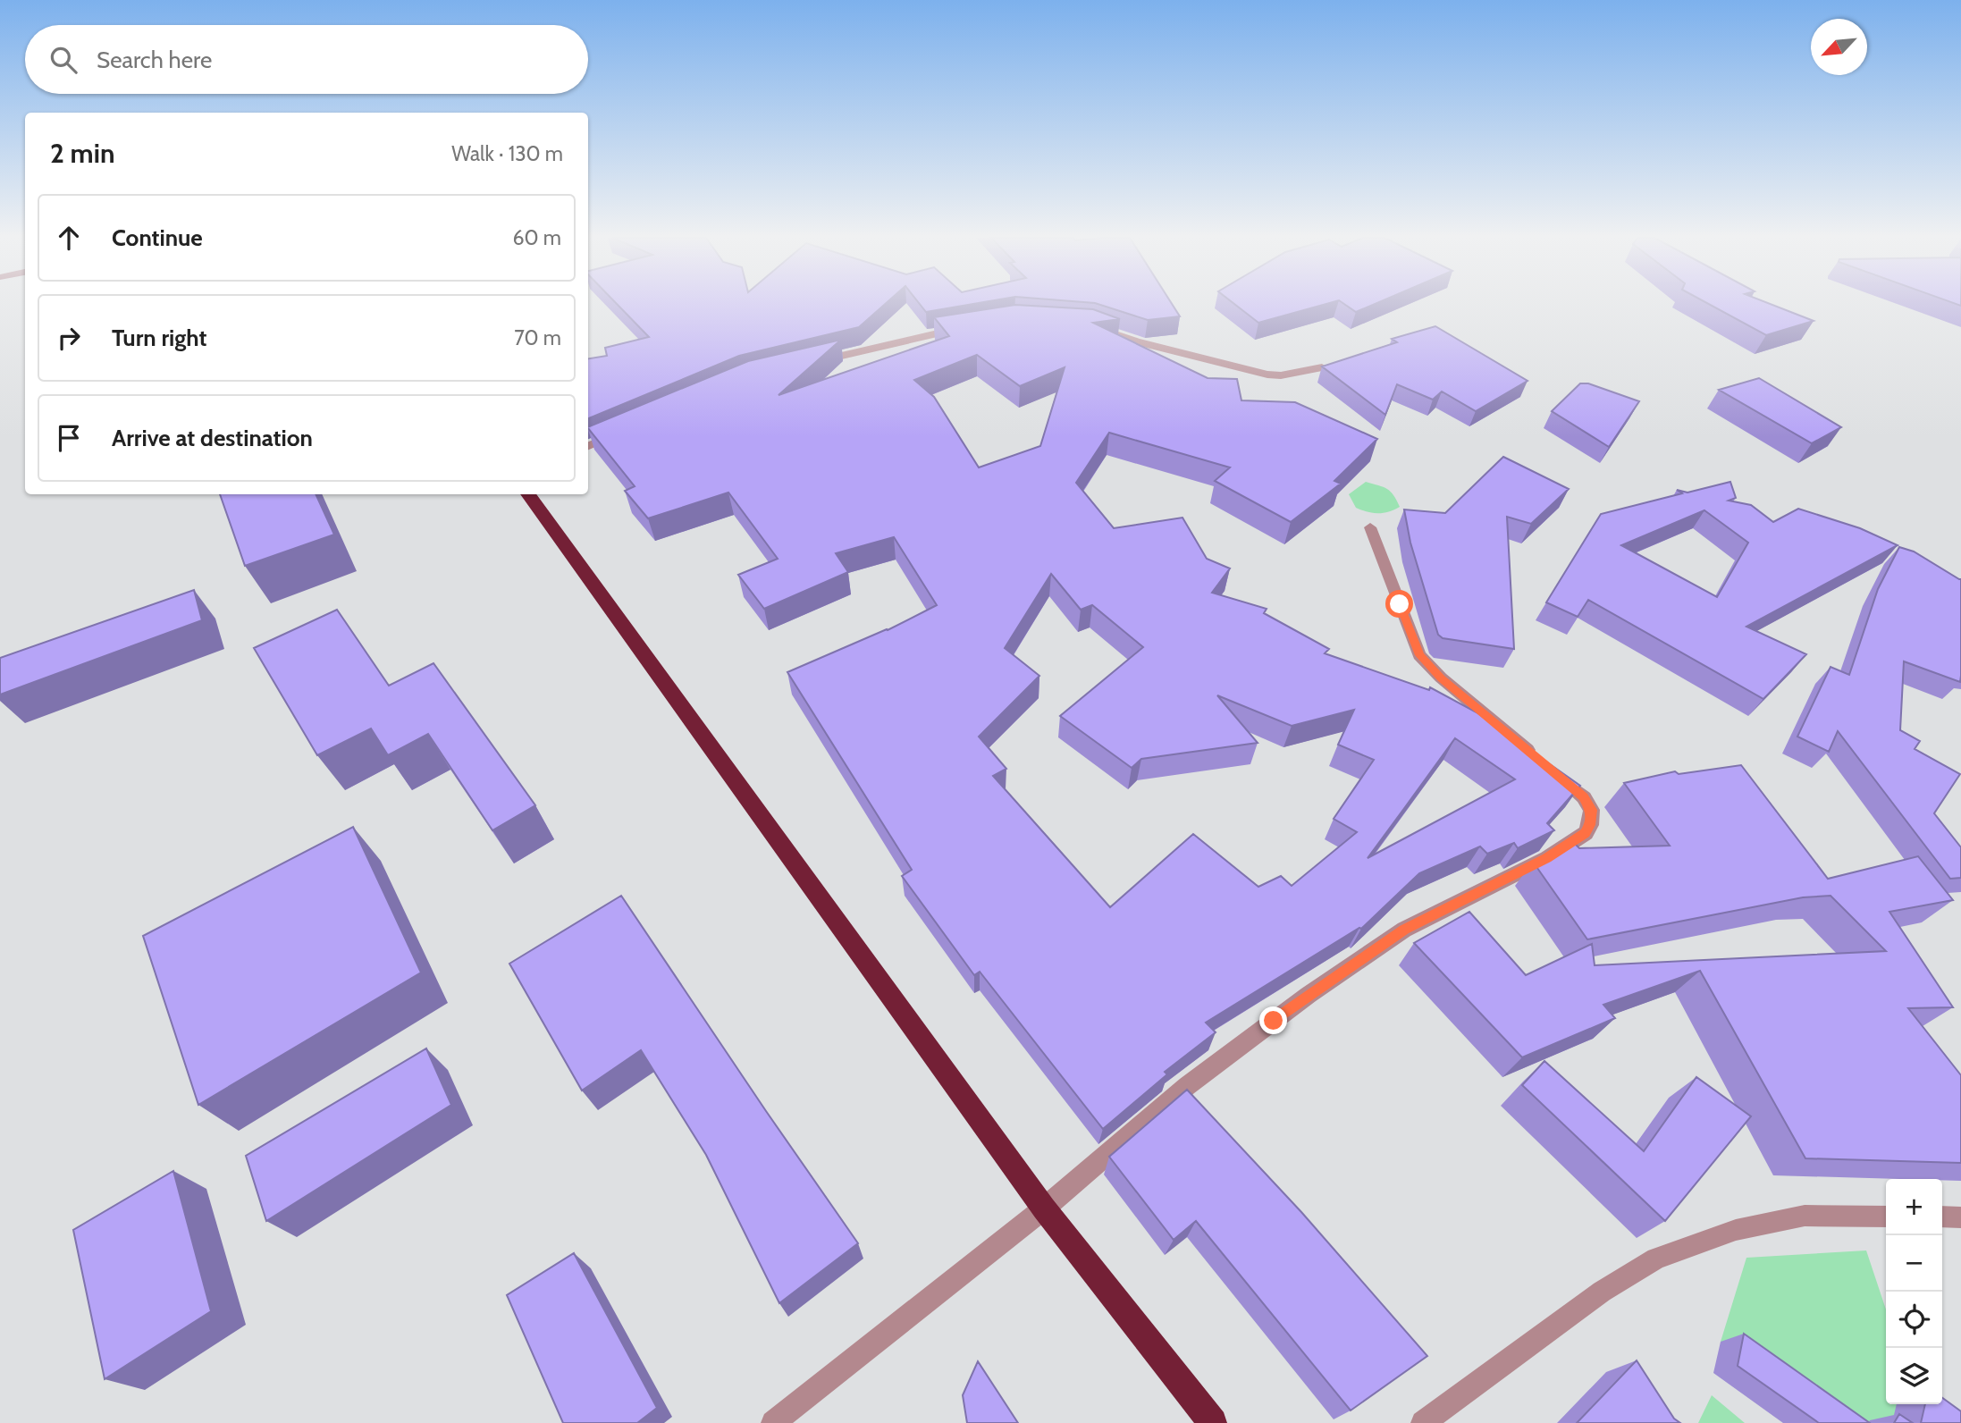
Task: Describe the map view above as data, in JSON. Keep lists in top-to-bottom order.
{
  "north": "bottom left",
  "page": {
    "search": "Search here",
    "heading": ["2 min", "Walk · 130 m"],
    "list": [
      ["Continue", "60 m"],
      ["Turn right", "70 m"],
      "Arrive at destination"
    ],
    "map_buttons": ["+", "−"]
  }
}
